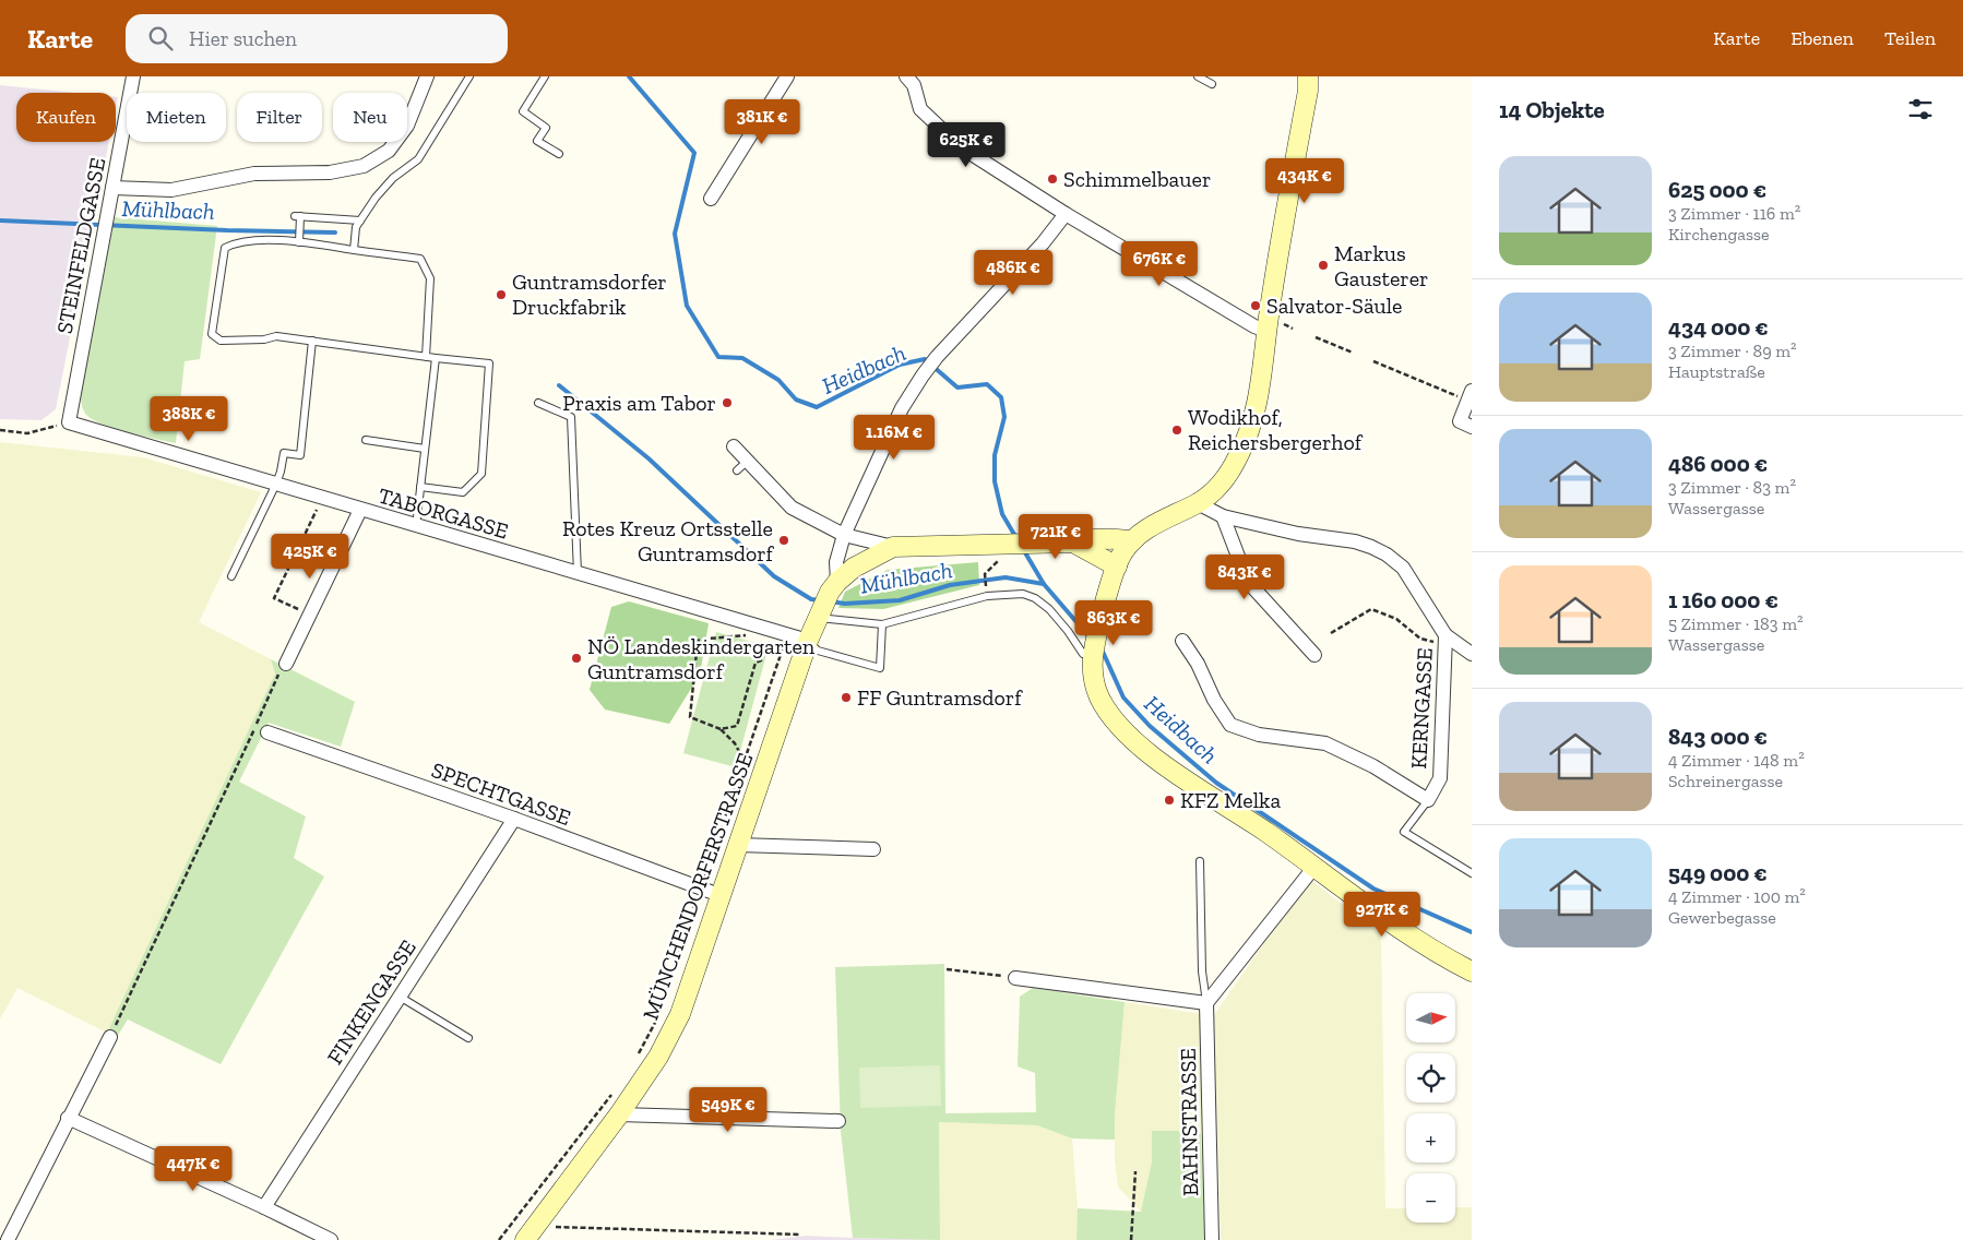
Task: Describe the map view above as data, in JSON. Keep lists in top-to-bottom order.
{
  "streets": {
    "street": [
      "STEINFELDGASSE",
      "TABORGASSE",
      "KERNGASSE",
      "SPECHTGASSE",
      "MÜNCHENDORFERSTRASSE",
      "FINKENGASSE",
      "BAHNSTRASSE"
    ]
  },
  "crossings": [
    ["STEINFELDGASSE", "TABORGASSE"],
    ["TABORGASSE", "MÜNCHENDORFERSTRASSE"],
    ["SPECHTGASSE", "MÜNCHENDORFERSTRASSE"],
    ["SPECHTGASSE", "FINKENGASSE"]
  ],
  "water": ["Mühlbach", "Heidbach"],
  "places": [
    "Schimmelbauer",
    "Markus Gausterer",
    "Guntramsdorfer Druckfabrik",
    "Salvator-Säule",
    "Praxis am Tabor",
    "Wodikhof, Reichersbergerhof",
    "Rotes Kreuz Ortsstelle Guntramsdorf",
    "NÖ Landeskindergarten Guntramsdorf",
    "FF Guntramsdorf",
    "KFZ Melka"
  ],
  "north": "right",
  "page": {
    "header": "Karte",
    "search": "Hier suchen",
    "nav": ["Karte", "Ebenen", "Teilen"],
    "heading": "14 Objekte",
    "chip": [
      "Kaufen",
      "Mieten",
      "Filter",
      "Neu"
    ],
    "price": [
      "381K €",
      "625K €",
      "434K €",
      "676K €",
      "486K €",
      "388K €",
      "1.16M €",
      "721K €",
      "425K €",
      "843K €",
      "863K €",
      "927K €",
      "549K €",
      "447K €"
    ],
    "list": [
      {
        "name": "625 000 €",
        "note": "3 Zimmer · 116 m² · Kirchengasse"
      },
      {
        "name": "434 000 €",
        "note": "3 Zimmer · 89 m² · Hauptstraße"
      },
      {
        "name": "486 000 €",
        "note": "3 Zimmer · 83 m² · Wassergasse"
      },
      {
        "name": "1 160 000 €",
        "note": "5 Zimmer · 183 m² · Wassergasse"
      },
      {
        "name": "843 000 €",
        "note": "4 Zimmer · 148 m² · Schreinergasse"
      },
      {
        "name": "549 000 €",
        "note": "4 Zimmer · 100 m² · Gewerbegasse"
      }
    ],
    "map_buttons": ["+", "−"]
  }
}
